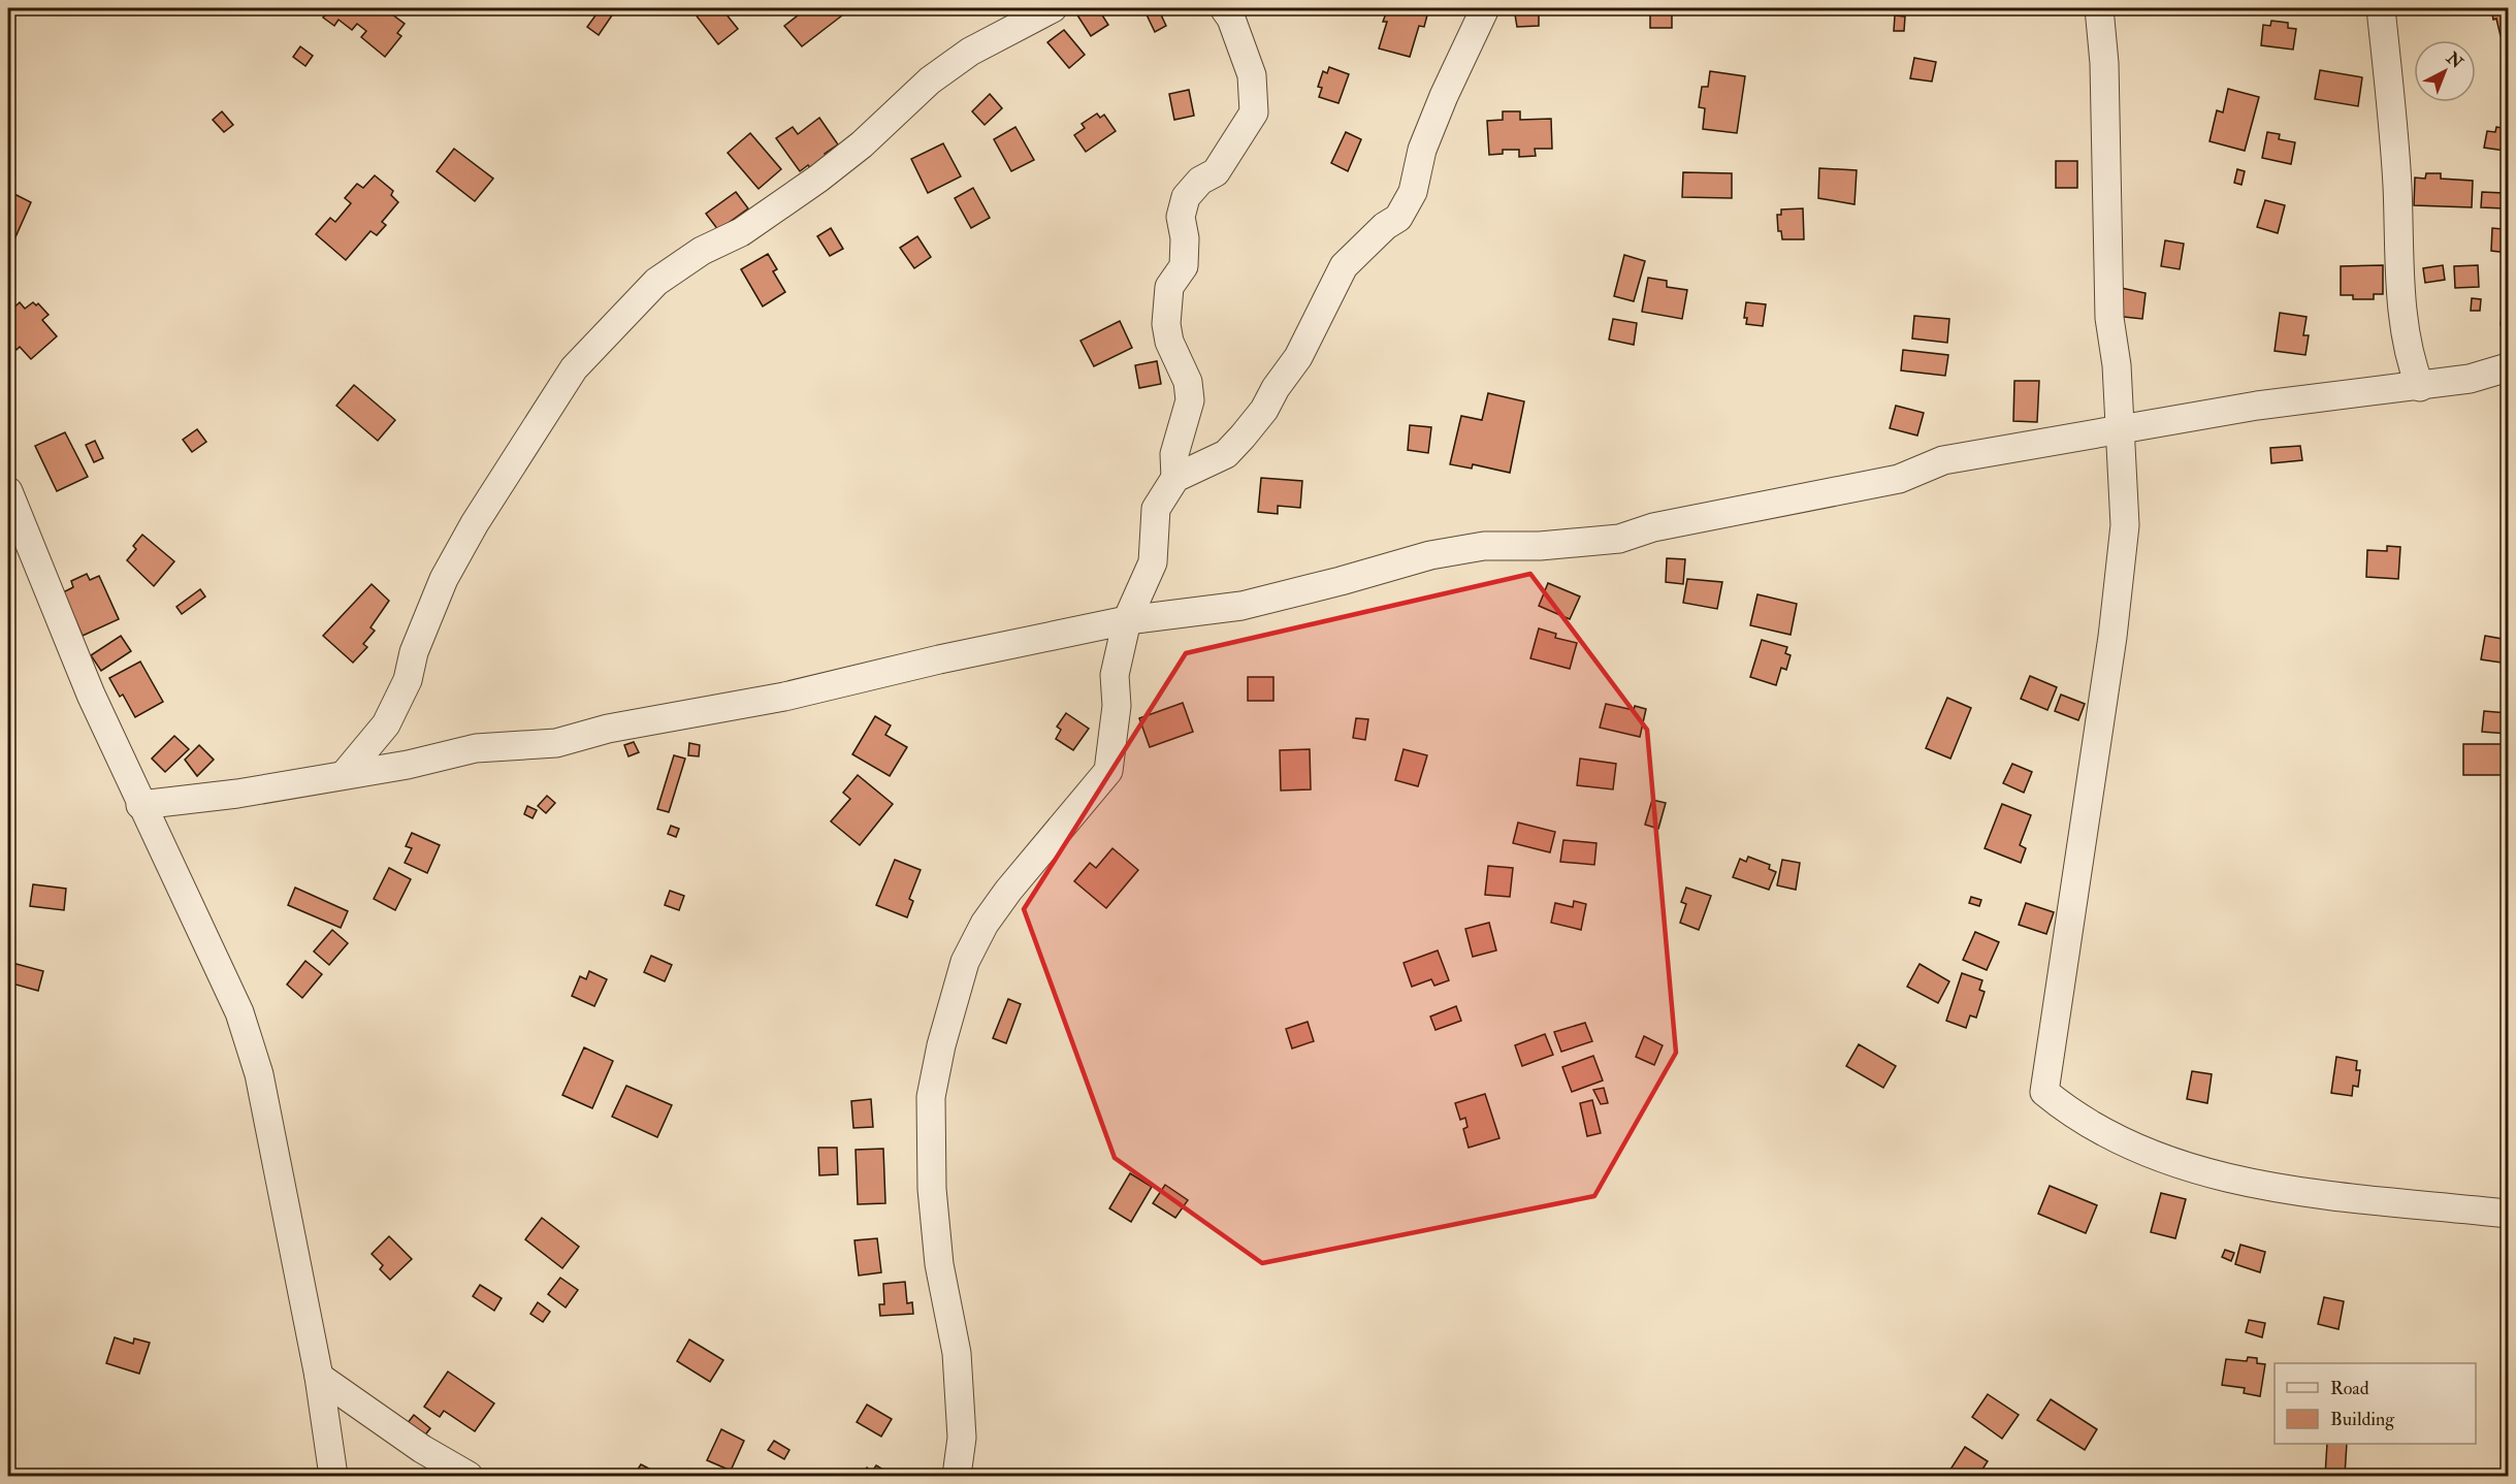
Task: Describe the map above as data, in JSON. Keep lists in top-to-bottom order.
{
  "legend": ["Road", "Building"],
  "north": "top right"
}
